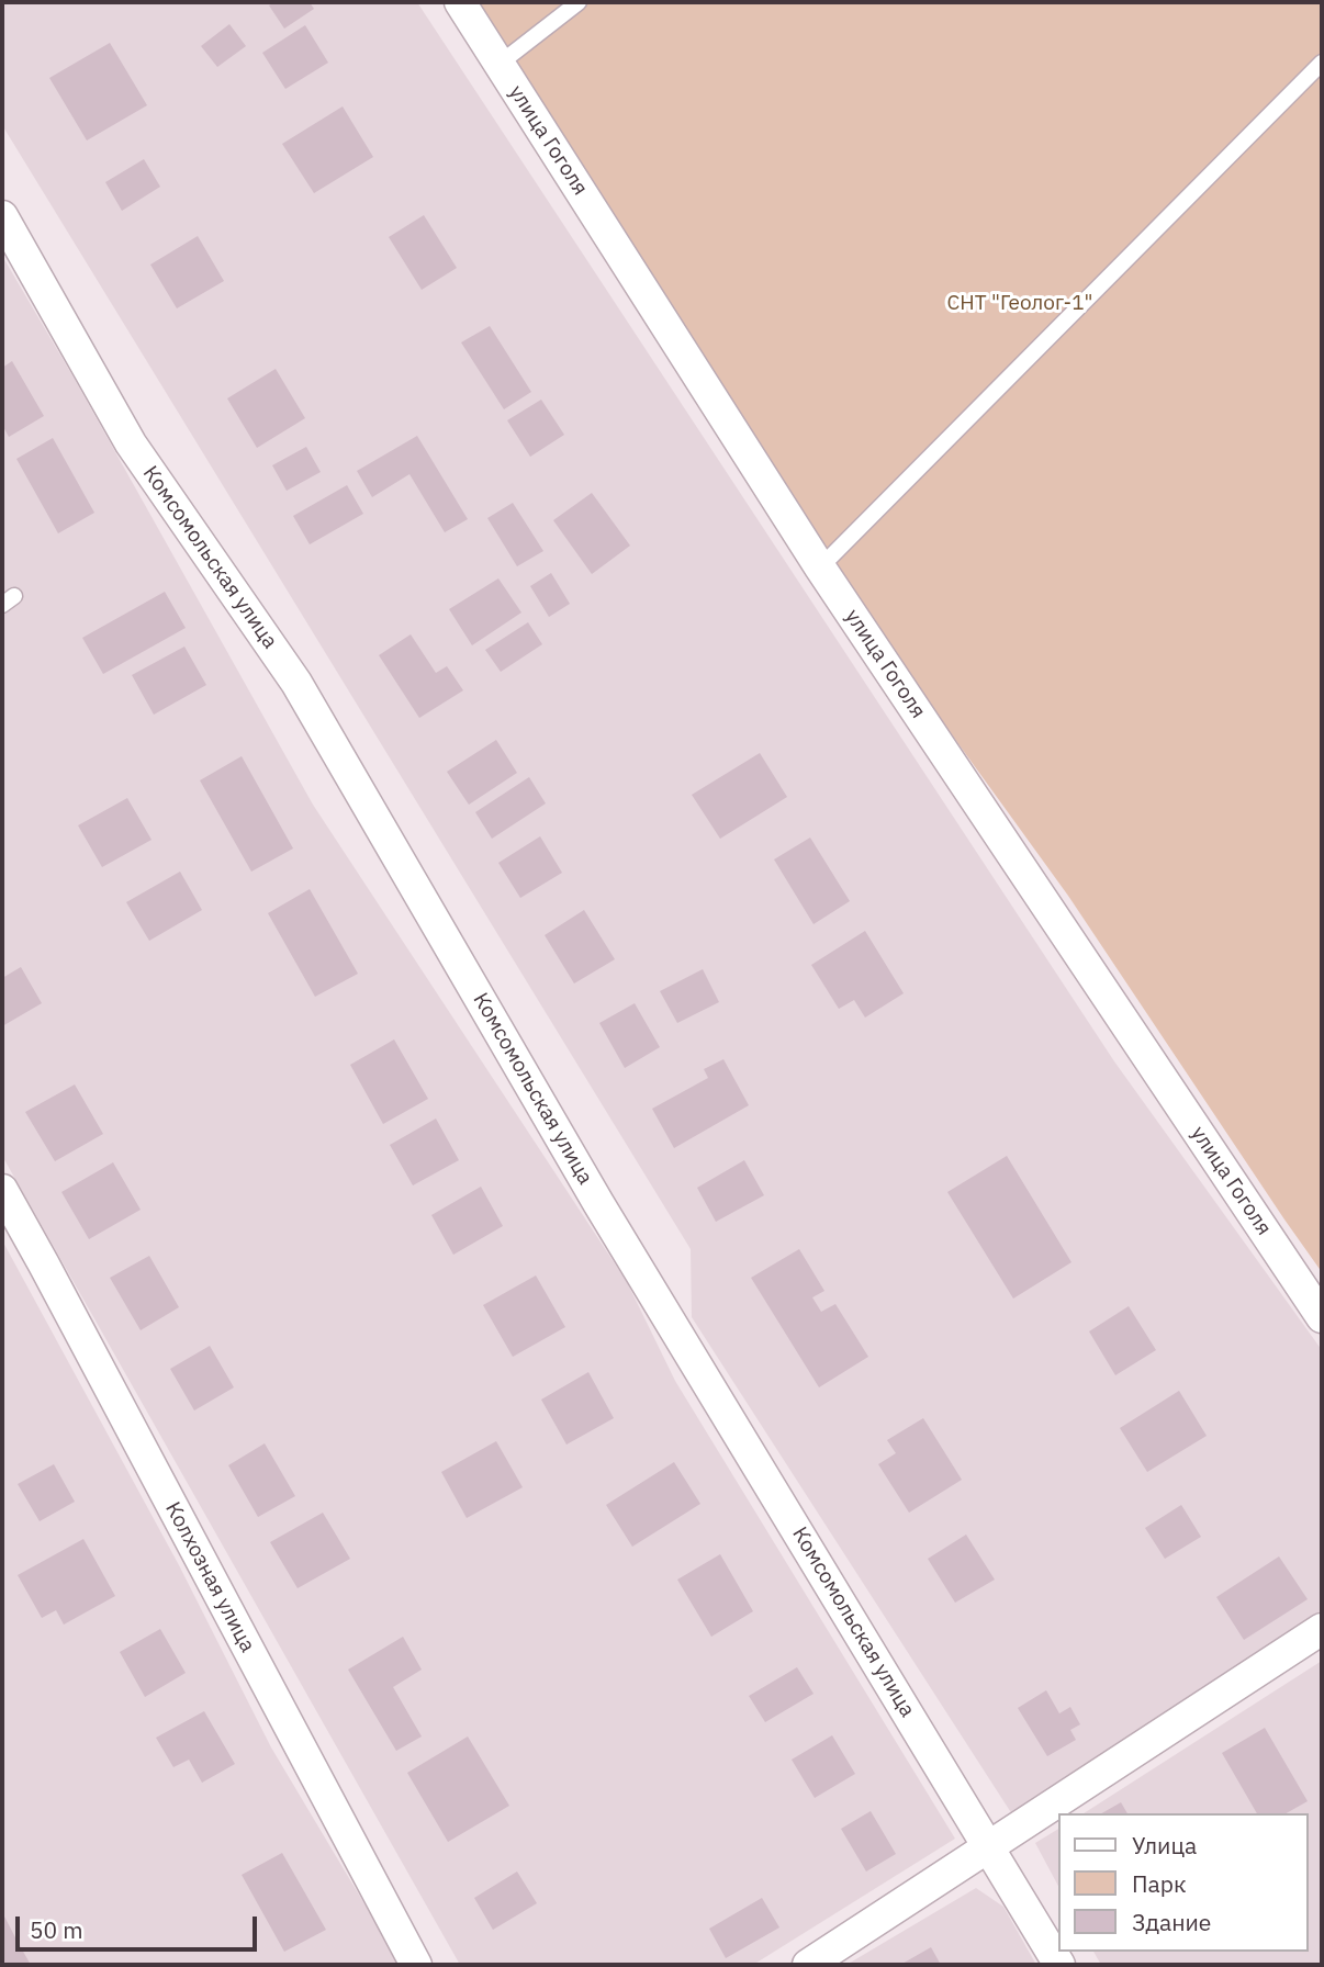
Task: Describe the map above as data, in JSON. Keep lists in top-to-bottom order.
{
  "streets": {
    "street": ["улица Гоголя", "Комсомольская улица", "Колхозная улица"]
  },
  "parks": ["СНТ \"Геолог-1\""],
  "legend": ["Улица", "Парк", "Здание"],
  "scale_bar": "50 m"
}
